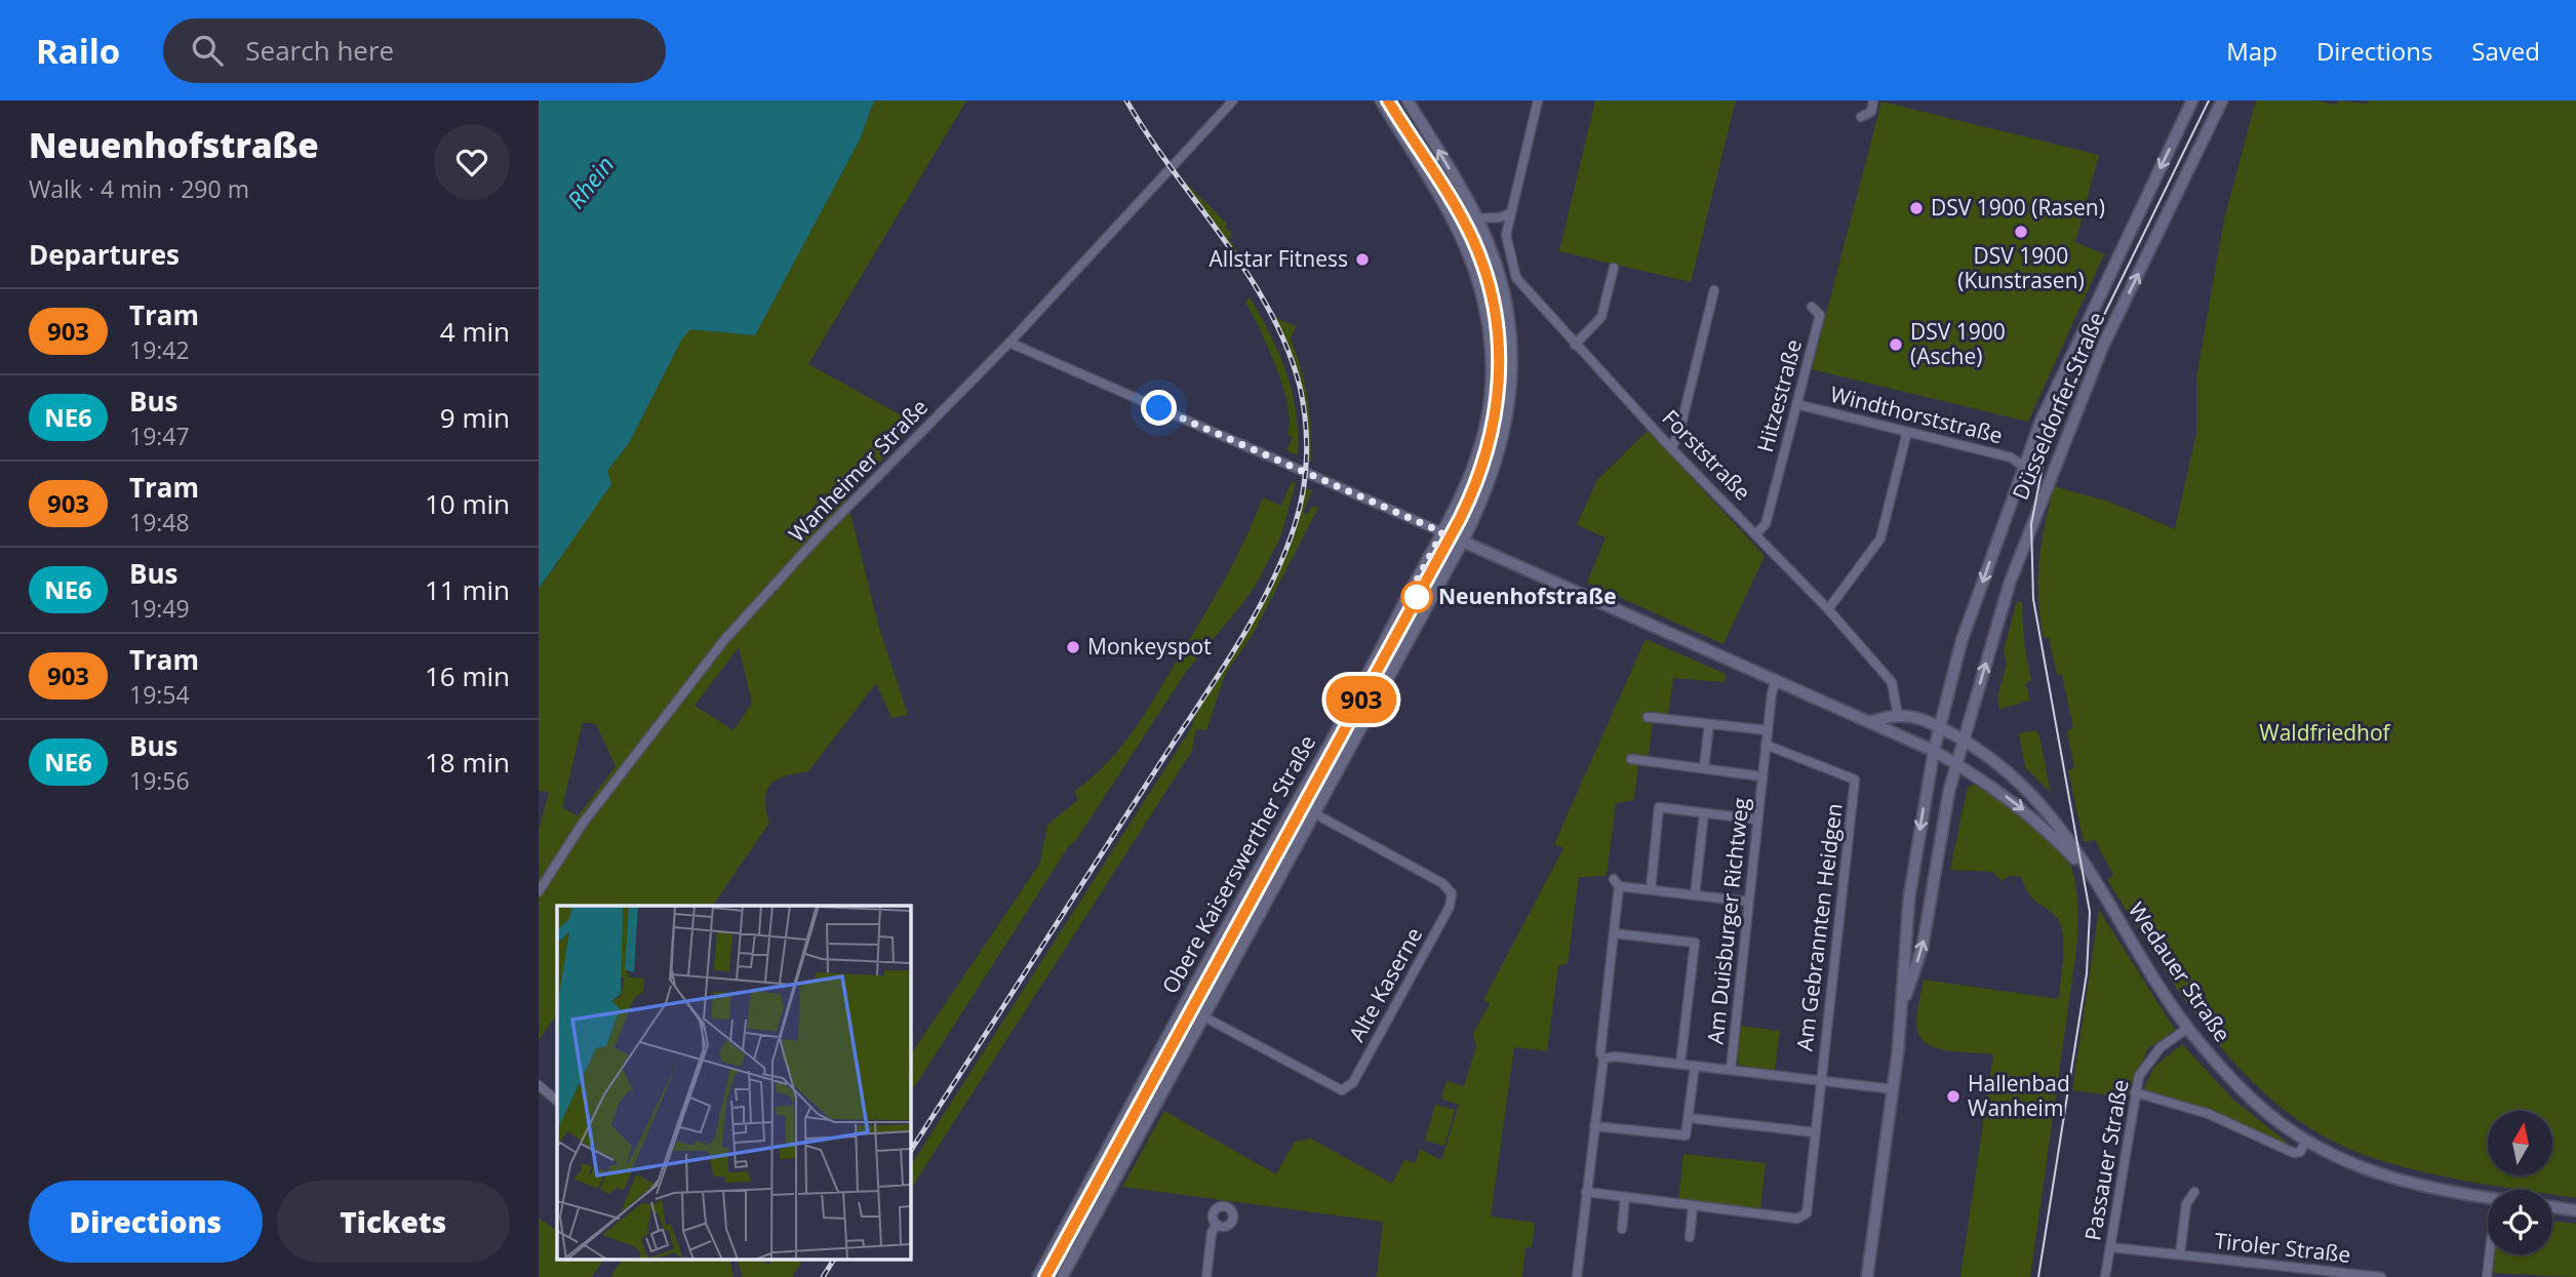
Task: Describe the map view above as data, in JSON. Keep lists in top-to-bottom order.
{
  "streets": {
    "street": [
      "Hitzestraße",
      "Düsseldorfer Straße",
      "Windthorststraße",
      "Forststraße",
      "Wanheimer Straße",
      "Obere Kaiserswerther Straße",
      "Am Duisburger Richtweg",
      "Am Gebrannten Heidgen",
      "Wedauer Straße",
      "Alte Kaserne",
      "Passauer Straße",
      "Tiroler Straße"
    ]
  },
  "crossings": [
    ["Hitzestraße", "Windthorststraße"],
    ["Hitzestraße", "Forststraße"],
    ["Düsseldorfer Straße", "Windthorststraße"],
    ["Düsseldorfer Straße", "Wedauer Straße"],
    ["Obere Kaiserswerther Straße", "Alte Kaserne"],
    ["Am Duisburger Richtweg", "Am Gebrannten Heidgen"],
    ["Wedauer Straße", "Passauer Straße"],
    ["Passauer Straße", "Tiroler Straße"]
  ],
  "water": ["Rhein"],
  "parks": ["Waldfriedhof"],
  "places": [
    "DSV 1900 (Rasen)",
    "DSV 1900 (Kunstrasen)",
    "Allstar Fitness",
    "DSV 1900 (Asche)",
    "Neuenhofstraße",
    "Monkeyspot",
    "Hallenbad Wanheim"
  ],
  "lines": ["tram line 903"],
  "north": "top",
  "page": {
    "header": "Railo",
    "search": "Search here",
    "nav": ["Map", "Directions", "Saved"],
    "heading": [
      ["Neuenhofstraße", "Walk · 4 min · 290 m"],
      "Departures"
    ],
    "on_map": "903",
    "list": [
      {
        "mark": "903",
        "name": "Tram",
        "note": "19:42",
        "value": "4 min"
      },
      {
        "mark": "NE6",
        "name": "Bus",
        "note": "19:47",
        "value": "9 min"
      },
      {
        "mark": "903",
        "name": "Tram",
        "note": "19:48",
        "value": "10 min"
      },
      {
        "mark": "NE6",
        "name": "Bus",
        "note": "19:49",
        "value": "11 min"
      },
      {
        "mark": "903",
        "name": "Tram",
        "note": "19:54",
        "value": "16 min"
      },
      {
        "mark": "NE6",
        "name": "Bus",
        "note": "19:56",
        "value": "18 min"
      }
    ],
    "buttons": ["Directions", "Tickets"]
  }
}
